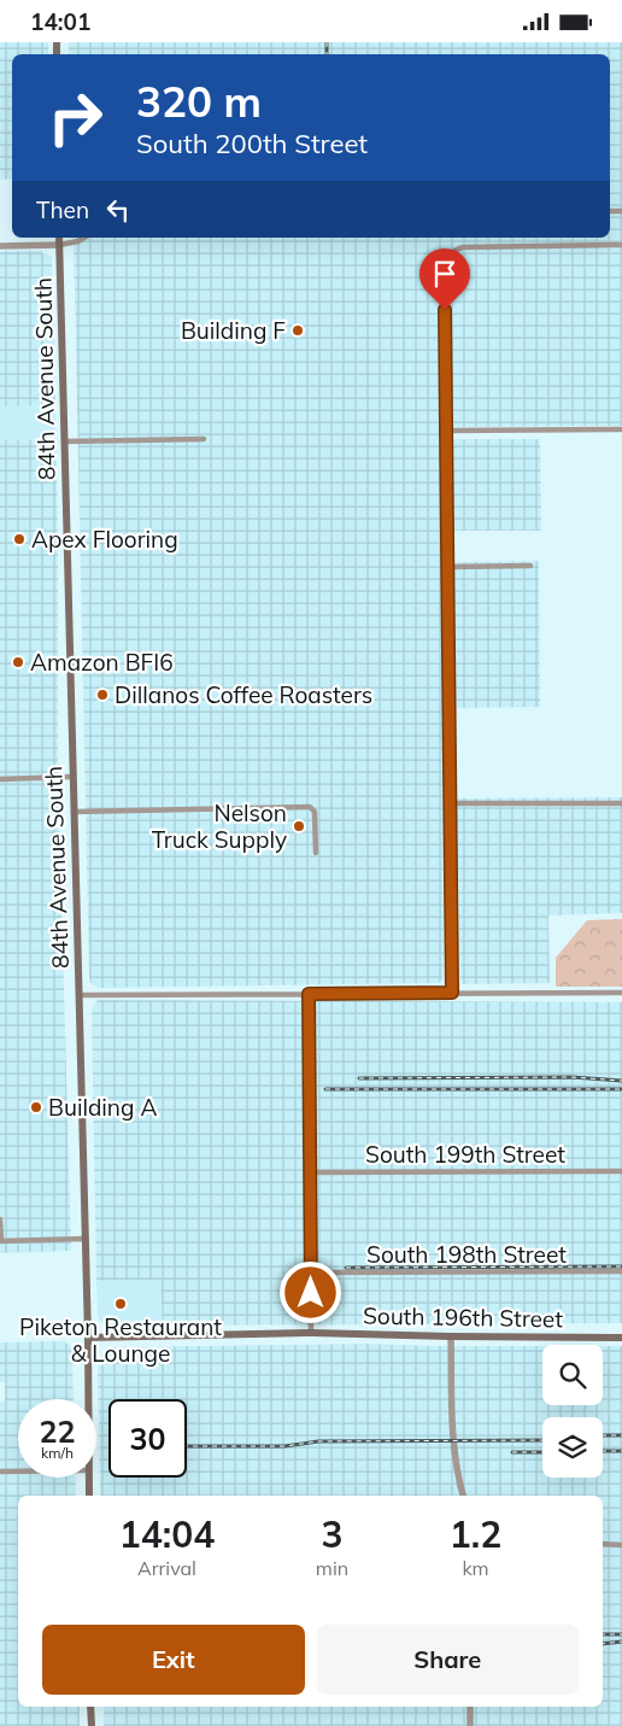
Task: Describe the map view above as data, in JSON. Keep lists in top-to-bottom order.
{
  "streets": {
    "main road": ["84th Avenue South", "South 196th Street"],
    "street": ["South 199th Street", "South 198th Street"]
  },
  "crossings": [
    ["84th Avenue South", "South 196th Street"]
  ],
  "places": [
    "Building F",
    "Apex Flooring",
    "Amazon BFI6",
    "Dillanos Coffee Roasters",
    "Nelson Truck Supply",
    "Building A",
    "Piketon Restaurant & Lounge"
  ],
  "page": {
    "status": "14:01",
    "turn": ["320 m", "South 200th Street"],
    "then": "Then",
    "speed": "22 km/h",
    "limit": "30",
    "eta": [
      "14:04",
      "Arrival",
      "3",
      "min",
      "1.2",
      "km"
    ],
    "buttons": ["Exit", "Share"]
  }
}
